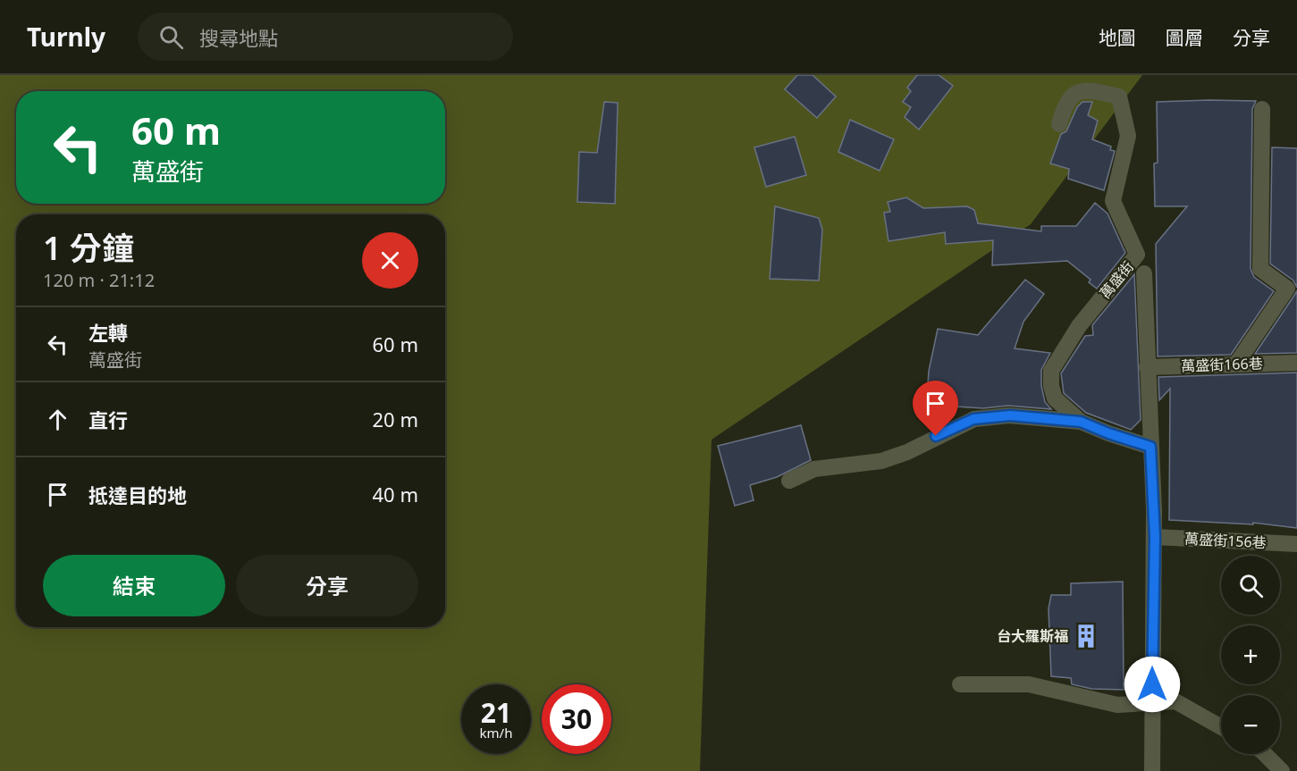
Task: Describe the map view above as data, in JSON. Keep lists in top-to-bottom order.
{
  "streets": {
    "street": ["萬盛街", "萬盛街166巷", "萬盛街156巷"]
  },
  "places": {
    "building": ["台大羅斯福"]
  },
  "page": {
    "header": "Turnly",
    "search": "搜尋地點",
    "nav": ["地圖", "圖層", "分享"],
    "turn": ["60 m", "萬盛街"],
    "heading": ["1 分鐘", "120 m · 21:12"],
    "list": [
      {
        "name": "左轉",
        "note": "萬盛街",
        "value": "60 m"
      },
      {
        "name": "直行",
        "value": "20 m"
      },
      {
        "name": "抵達目的地",
        "value": "40 m"
      }
    ],
    "buttons": ["結束", "分享"],
    "map_buttons": ["+", "−"],
    "speed": "21 km/h",
    "limit": "30"
  }
}
